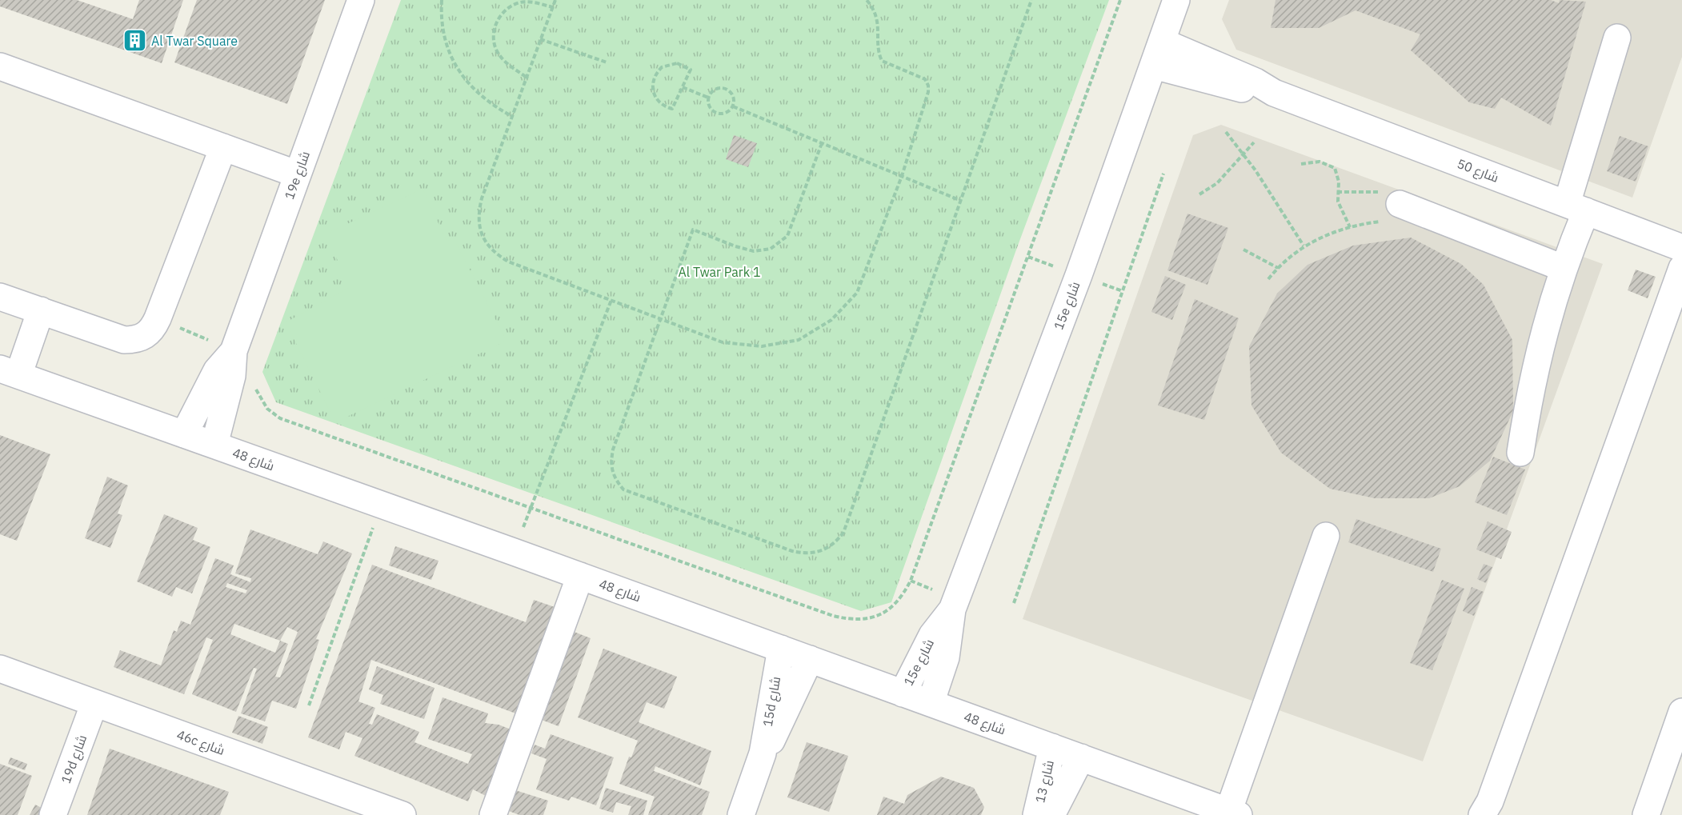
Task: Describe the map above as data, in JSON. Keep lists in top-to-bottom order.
{
  "streets": {
    "street": [
      "شارع 50",
      "19e شارع",
      "15e شارع",
      "شارع 48",
      "15d شارع",
      "46c شارع",
      "19d شارع",
      "شارع 13"
    ]
  },
  "crossings": [
    ["شارع 50", "15e شارع"],
    ["19e شارع", "شارع 48"],
    ["15e شارع", "شارع 48"],
    ["شارع 48", "15d شارع"],
    ["شارع 48", "شارع 13"],
    ["46c شارع", "19d شارع"]
  ],
  "parks": ["Al Twar Park 1"],
  "places": {
    "building": ["Al Twar Square"]
  }
}
